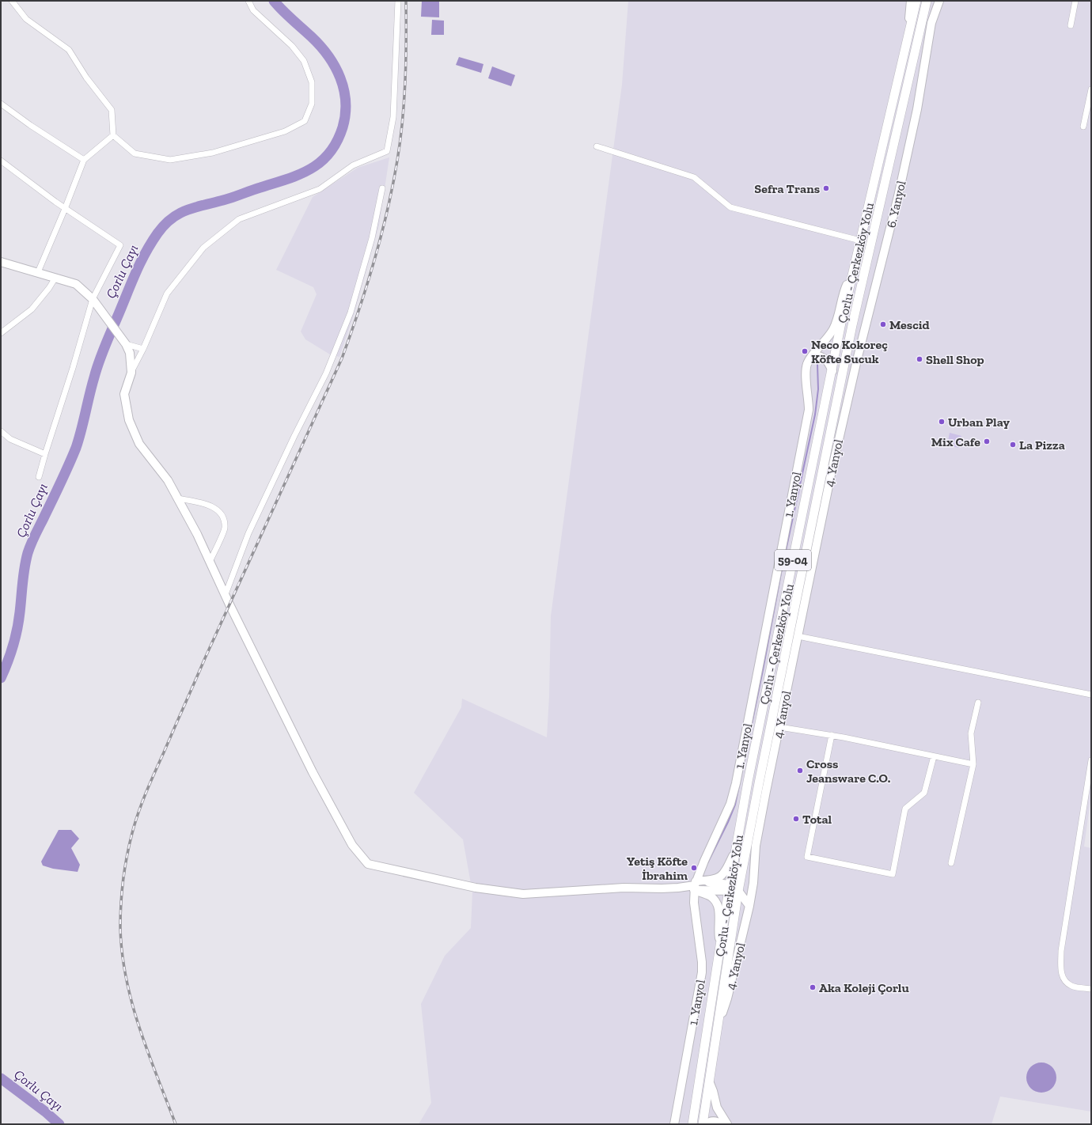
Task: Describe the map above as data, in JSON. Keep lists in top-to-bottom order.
{
  "streets": {
    "main road": [
      "6. Yanyol",
      "Çorlu - Çerkezköy Yolu",
      "4. Yanyol",
      "1. Yanyol",
      "59-04"
    ]
  },
  "crossings": [
    ["6. Yanyol", "4. Yanyol"],
    ["Çorlu - Çerkezköy Yolu", "4. Yanyol"]
  ],
  "water": ["Çorlu Çayı"],
  "places": [
    "Sefra Trans",
    "Mescid",
    "Neco Kokoreç Köfte Sucuk",
    "Shell Shop",
    "Urban Play",
    "Mix Cafe",
    "La Pizza",
    "Cross Jeansware C.O.",
    "Total",
    "Yetiş Köfte İbrahim",
    "Aka Koleji Çorlu"
  ]
}
